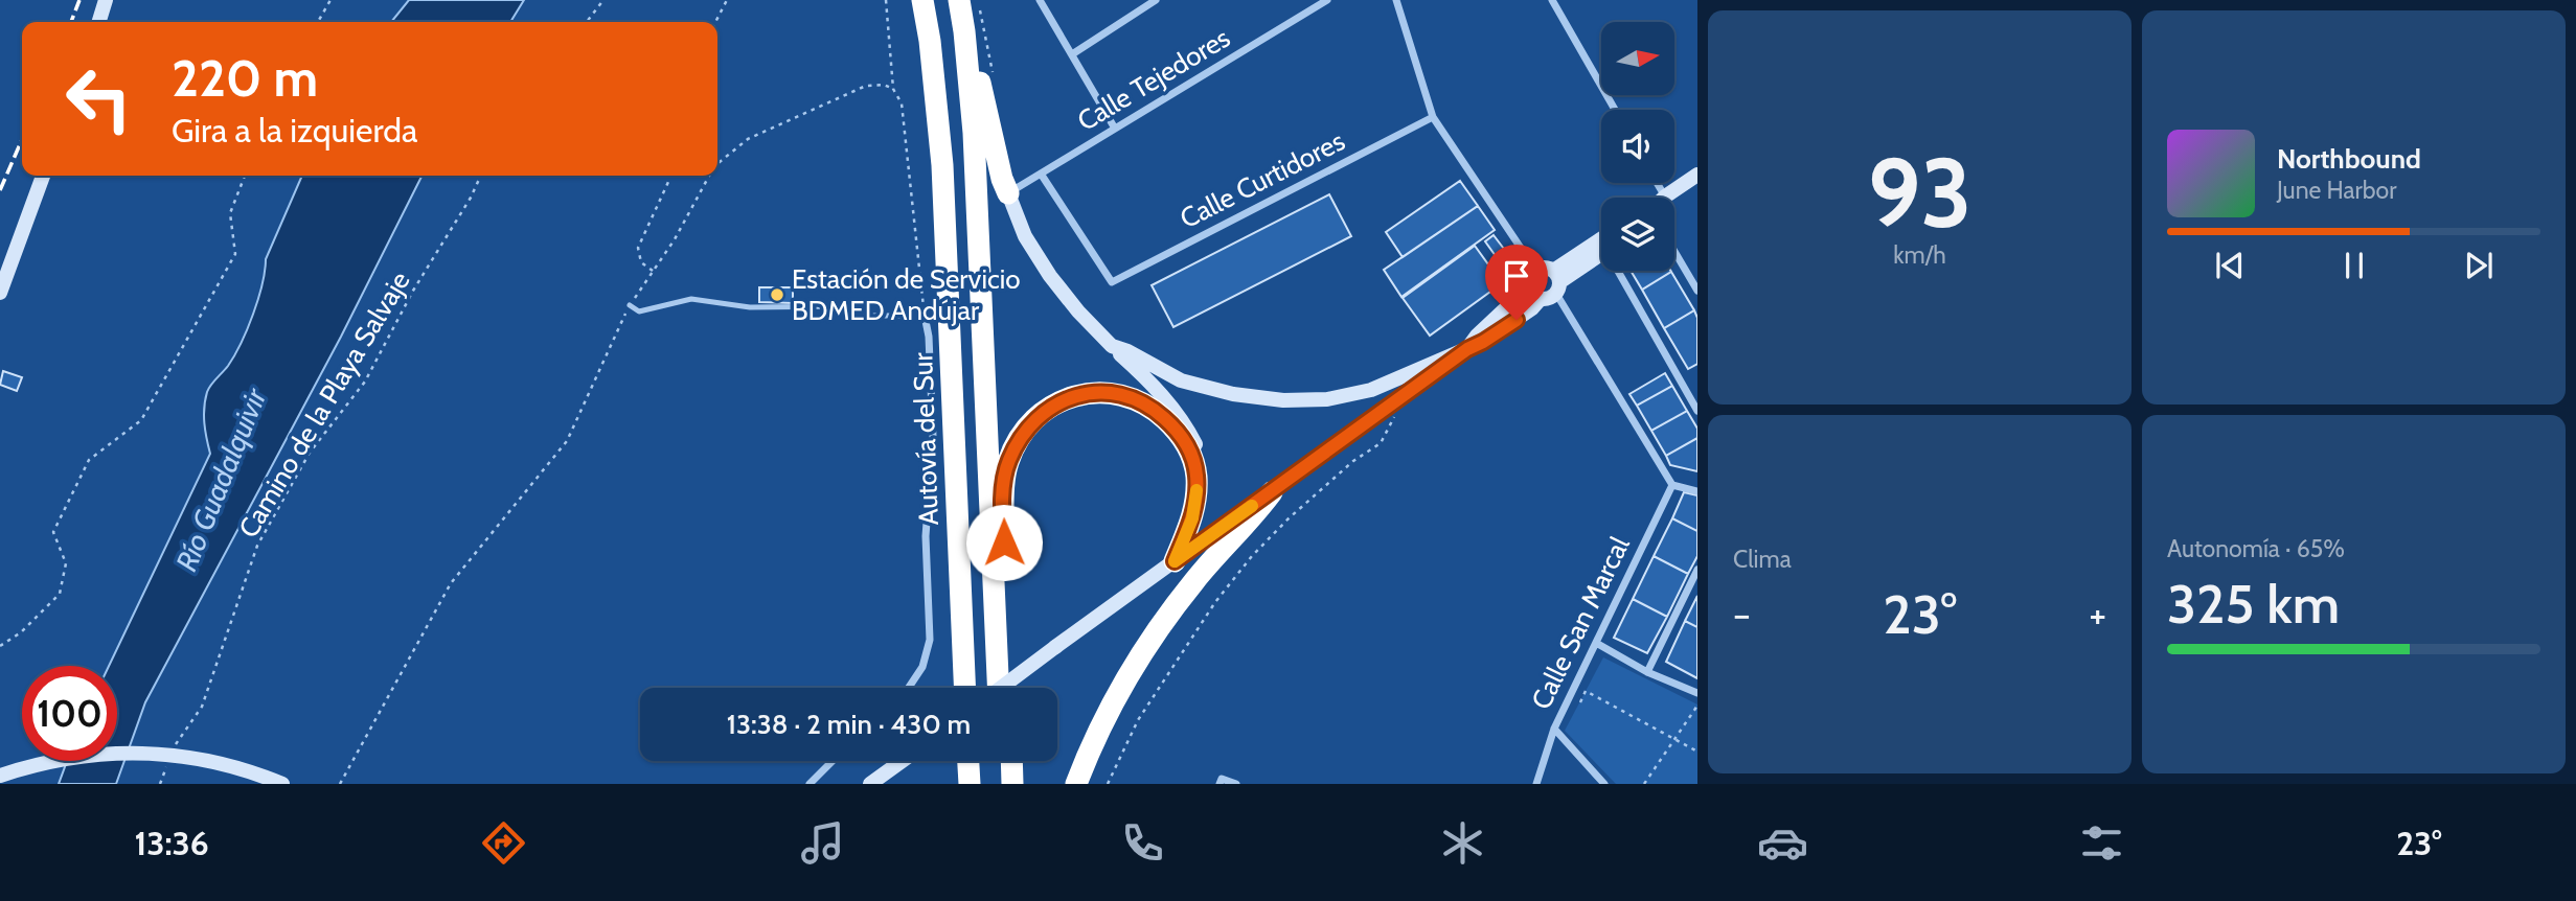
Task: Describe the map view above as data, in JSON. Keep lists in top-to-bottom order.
{
  "streets": {
    "highway": ["Autovía del Sur"],
    "street": ["Calle Tejedores", "Calle Curtidores", "Calle San Marcal"],
    "path": ["Camino de la Playa Salvaje"]
  },
  "crossings": [
    ["Calle Tejedores", "Calle Curtidores"]
  ],
  "water": ["Río Guadalquivir"],
  "places": ["Estación de Servicio BDMED Andújar"],
  "north": "right",
  "page": {
    "tile": [
      ["93", "km/h"],
      "Clima",
      ["Autonomía · 65%", "325 km"]
    ],
    "turn": ["220 m", "Gira a la izquierda"],
    "song": ["Northbound", "June Harbor"],
    "heat": ["−", "23°", "+"],
    "limit": "100",
    "trip": "13:38 · 2 min · 430 m",
    "tabs": ["13:36", "23°"]
  }
}
